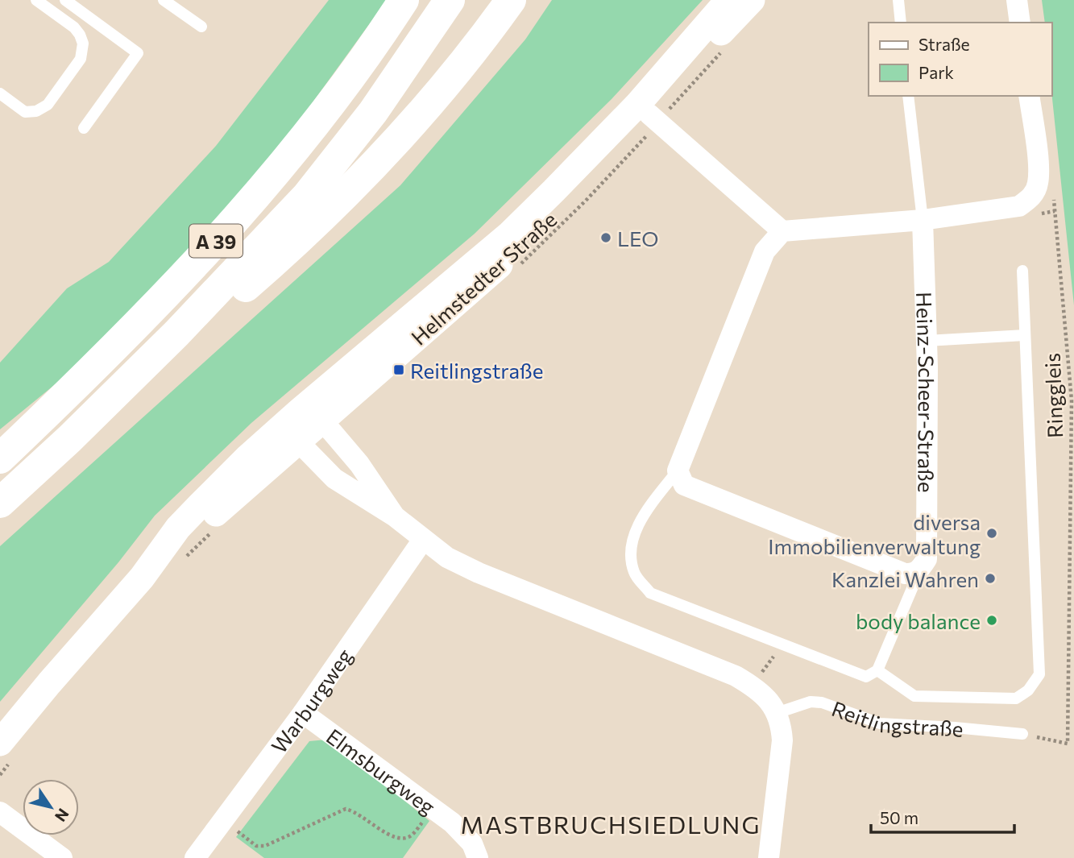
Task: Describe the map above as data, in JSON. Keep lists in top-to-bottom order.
{
  "streets": {
    "highway": ["A 39"],
    "street": [
      "Helmstedter Straße",
      "Heinz-Scheer-Straße",
      "Warburgweg",
      "Elmsburgweg"
    ],
    "lane": ["Reitlingstraße"],
    "path": ["Ringgleis"]
  },
  "crossings": [
    ["Ringgleis", "Reitlingstraße"],
    ["Warburgweg", "Elmsburgweg"]
  ],
  "districts": ["MASTBRUCHSIEDLUNG"],
  "places": {
    "other": [
      "LEO",
      "diversa Immobilienverwaltung",
      "Kanzlei Wahren",
      "body balance"
    ],
    "transit": ["Reitlingstraße"]
  },
  "legend": ["Straße", "Park"],
  "scale_bar": "50 m",
  "north": "bottom right"
}
